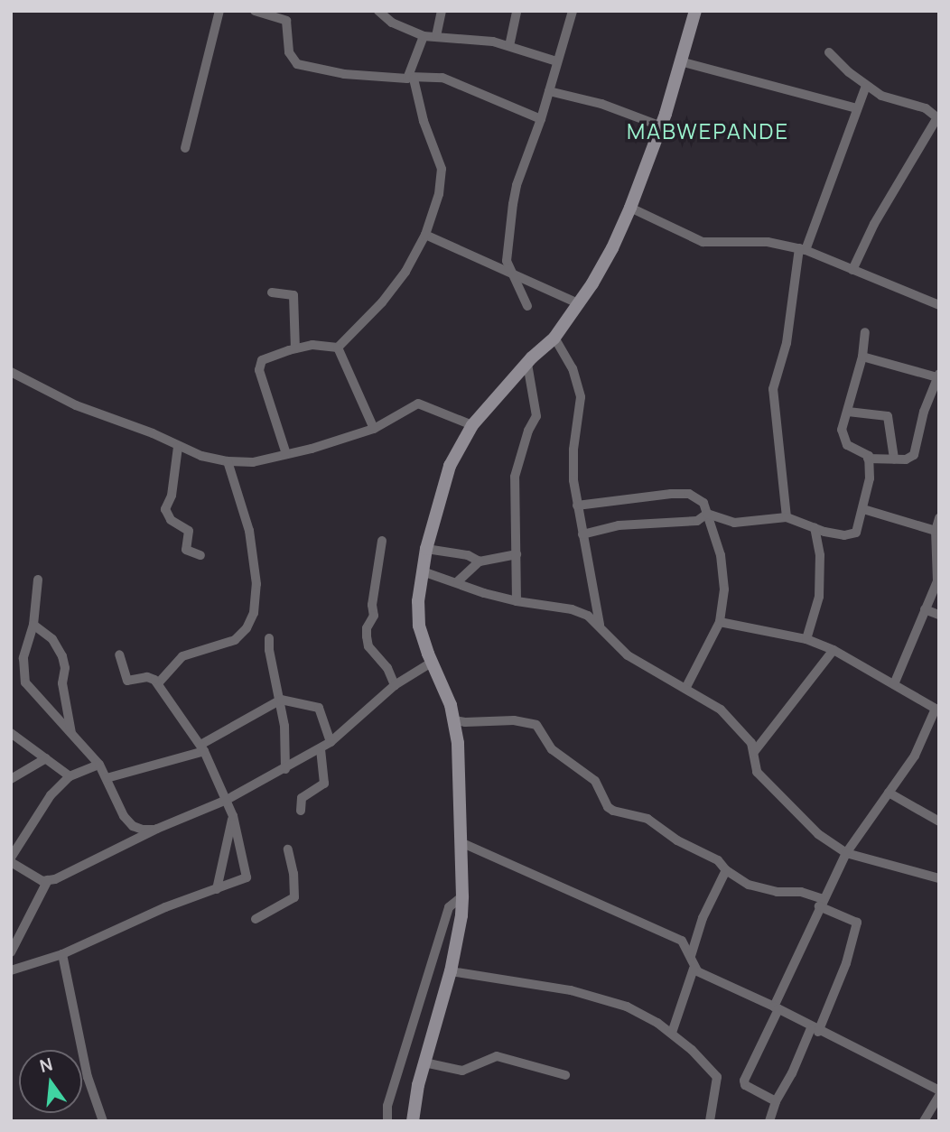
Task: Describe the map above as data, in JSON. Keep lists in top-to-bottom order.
{
  "districts": ["MABWEPANDE"],
  "north": "top"
}
